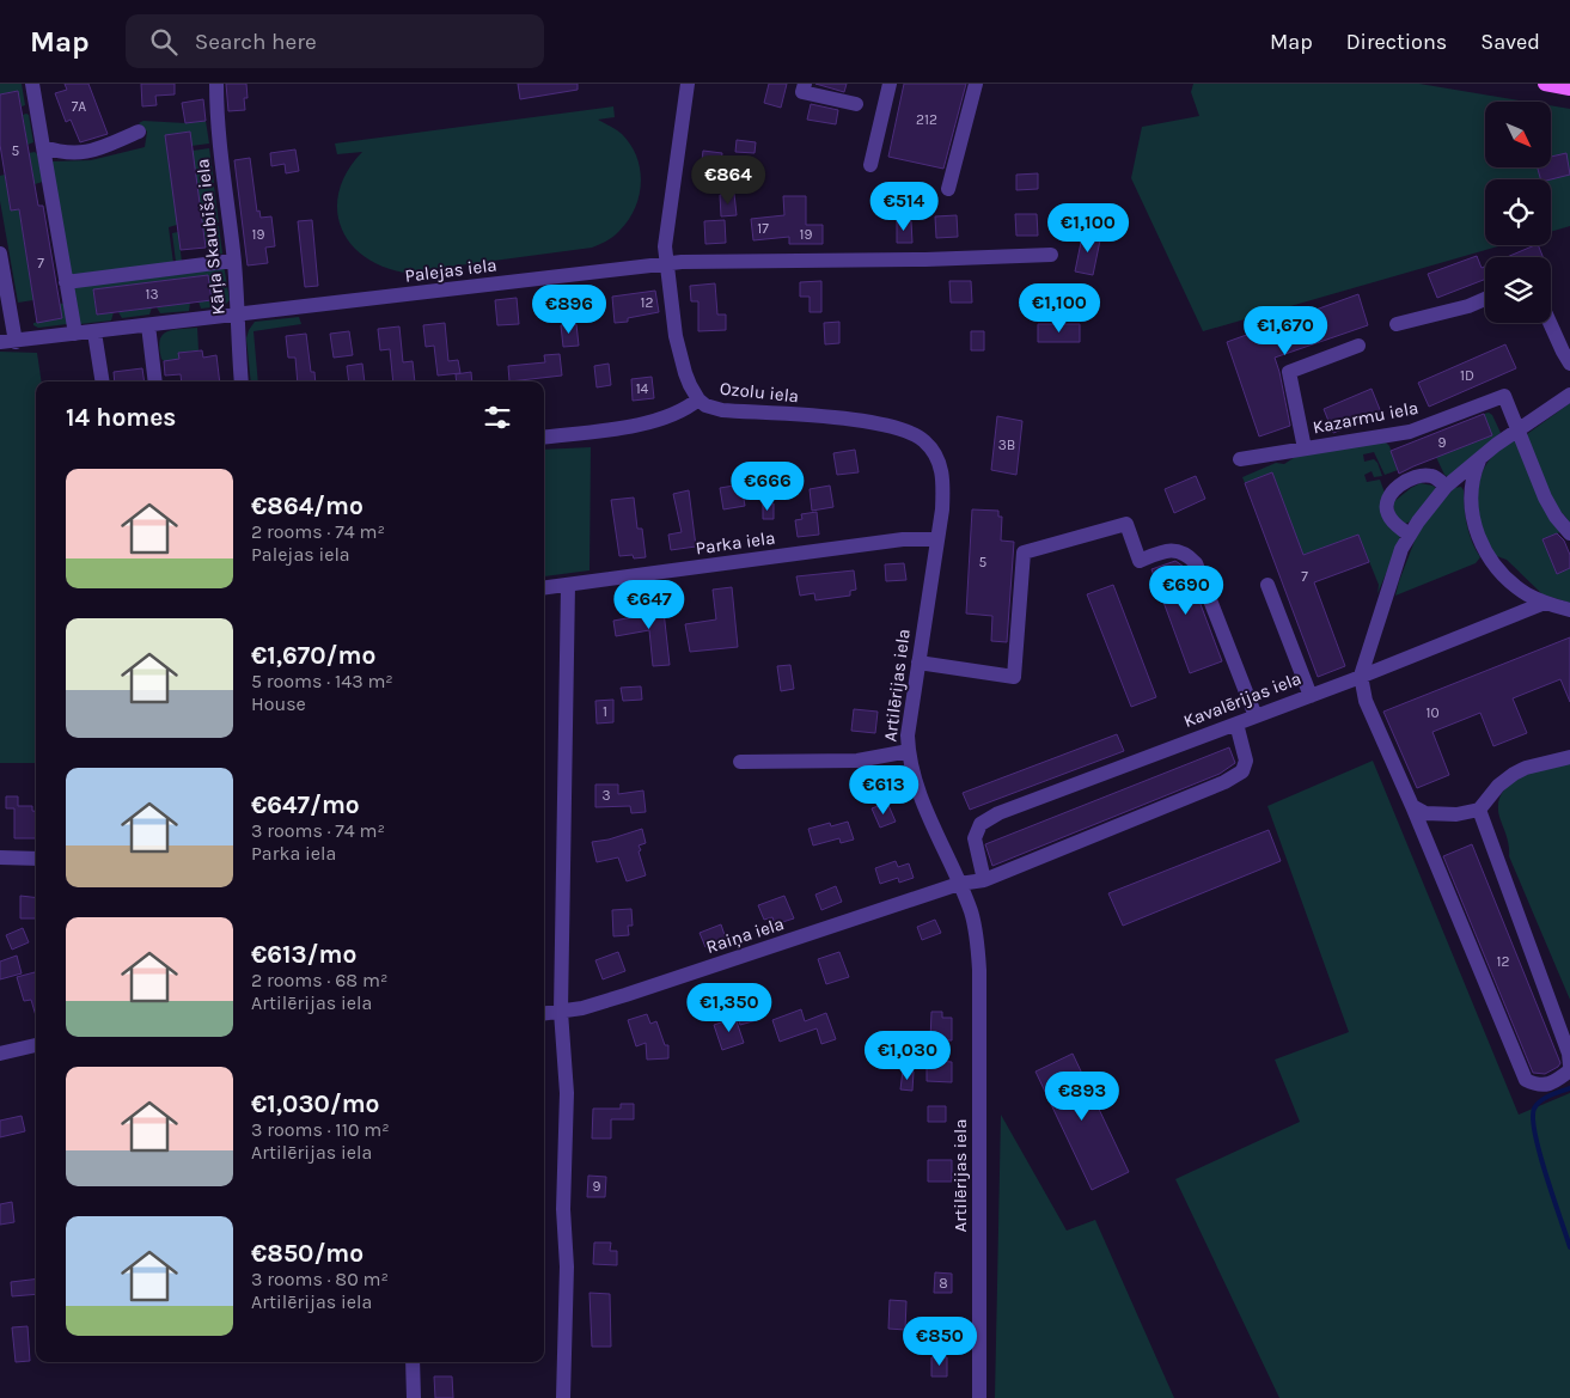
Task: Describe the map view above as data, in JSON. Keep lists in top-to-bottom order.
{
  "streets": {
    "street": [
      "Kārļa Skaubīša iela",
      "Palejas iela",
      "Ozolu iela",
      "Kazarmu iela",
      "Parka iela",
      "Artilērijas iela",
      "Kavalērijas iela",
      "Raiņa iela"
    ]
  },
  "crossings": [
    ["Kārļa Skaubīša iela", "Palejas iela"],
    ["Palejas iela", "Ozolu iela"],
    ["Ozolu iela", "Parka iela"],
    ["Ozolu iela", "Artilērijas iela"],
    ["Parka iela", "Artilērijas iela"],
    ["Artilērijas iela", "Raiņa iela"]
  ],
  "house_numbers": [
    "7A",
    "212",
    "5",
    "17",
    "19",
    "19",
    "7",
    "13",
    "12",
    "1D",
    "14",
    "9",
    "3B",
    "5",
    "7",
    "1",
    "10",
    "3",
    "12",
    "9",
    "8"
  ],
  "north": "bottom right",
  "page": {
    "header": "Map",
    "search": "Search here",
    "nav": ["Map", "Directions", "Saved"],
    "price": [
      "€864",
      "€514",
      "€1,100",
      "€1,100",
      "€896",
      "€1,670",
      "€666",
      "€690",
      "€647",
      "€613",
      "€1,350",
      "€1,030",
      "€893",
      "€850"
    ],
    "heading": "14 homes",
    "list": [
      {
        "name": "€864/mo",
        "note": "2 rooms · 74 m² · Palejas iela"
      },
      {
        "name": "€1,670/mo",
        "note": "5 rooms · 143 m² · House"
      },
      {
        "name": "€647/mo",
        "note": "3 rooms · 74 m² · Parka iela"
      },
      {
        "name": "€613/mo",
        "note": "2 rooms · 68 m² · Artilērijas iela"
      },
      {
        "name": "€1,030/mo",
        "note": "3 rooms · 110 m² · Artilērijas iela"
      },
      {
        "name": "€850/mo",
        "note": "3 rooms · 80 m² · Artilērijas iela"
      }
    ]
  }
}
